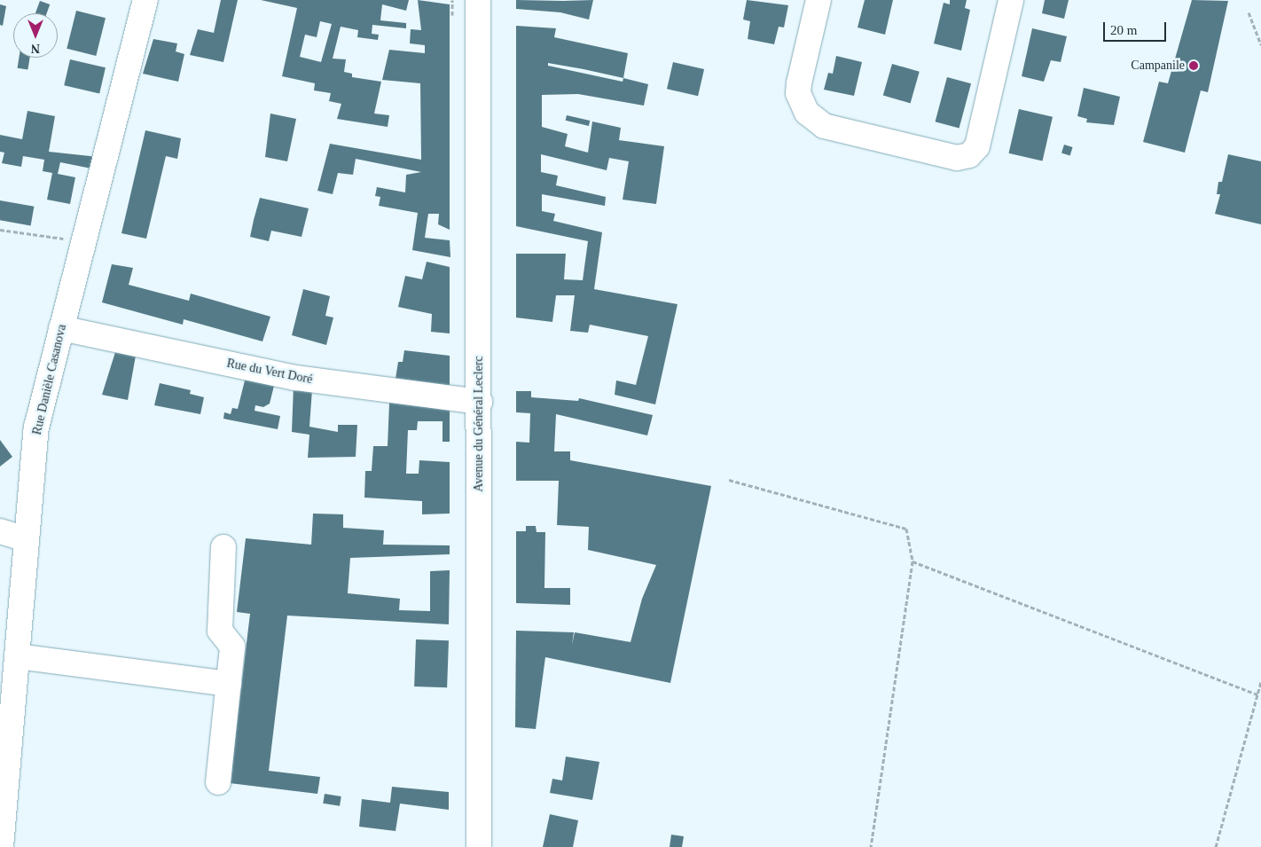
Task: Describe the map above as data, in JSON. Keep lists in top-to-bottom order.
{
  "streets": {
    "street": ["Rue du Vert Doré", "Rue Danièle Casanova", "Avenue du Général Leclerc"]
  },
  "crossings": [
    ["Rue du Vert Doré", "Rue Danièle Casanova"],
    ["Rue du Vert Doré", "Avenue du Général Leclerc"]
  ],
  "places": ["Campanile"],
  "scale_bar": "20 m",
  "north": "bottom"
}
